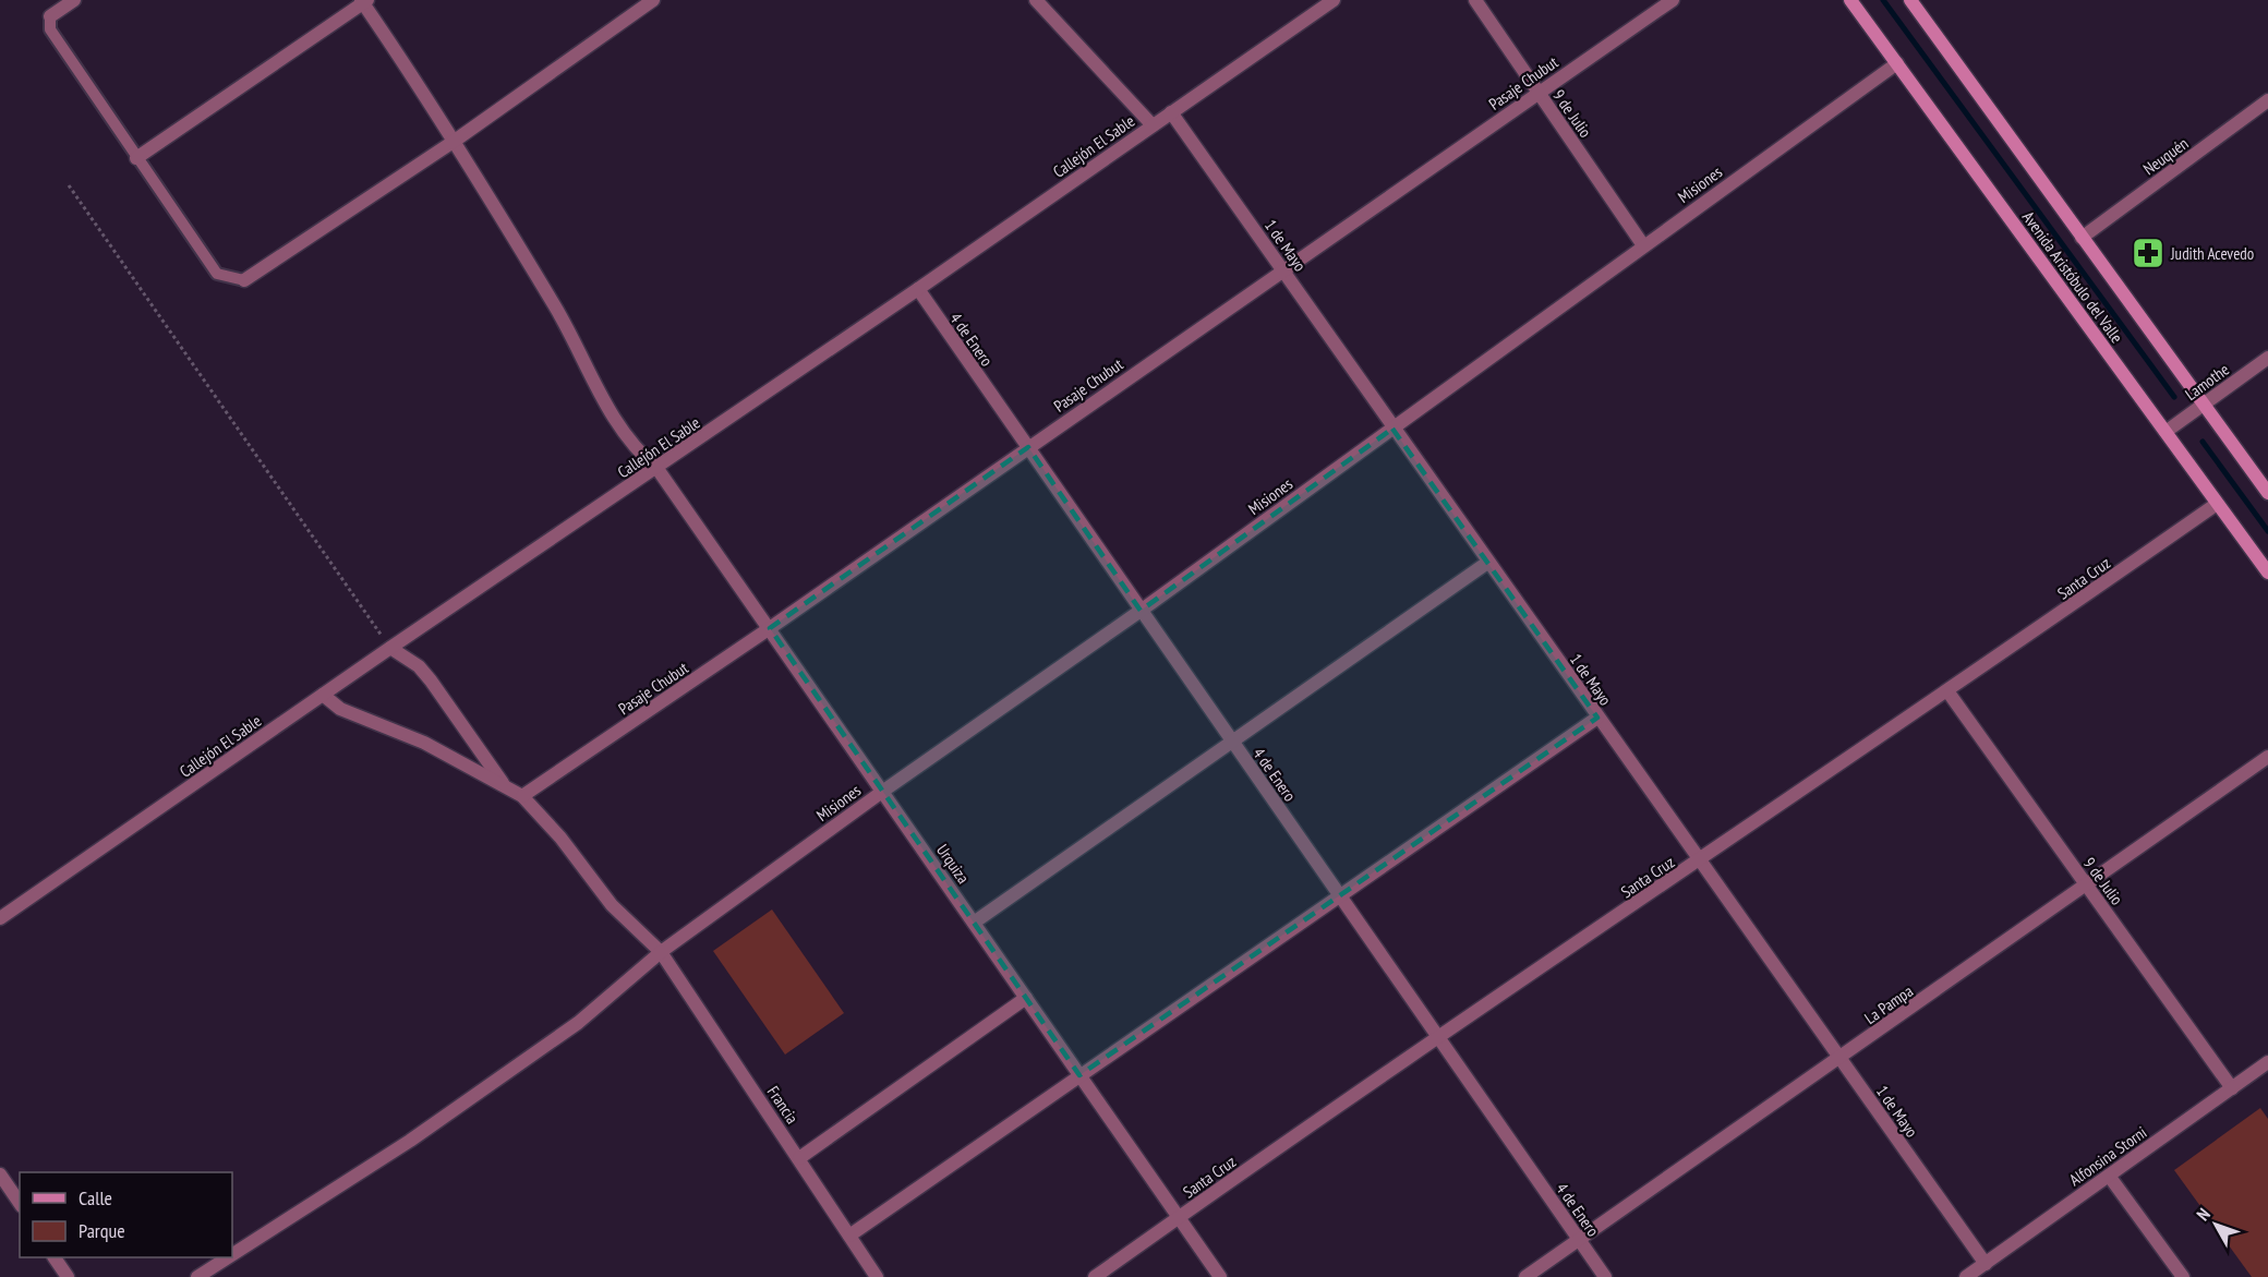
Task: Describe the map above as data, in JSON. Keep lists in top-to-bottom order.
{
  "streets": {
    "main road": ["Avenida Aristóbulo del Valle"],
    "street": [
      "Pasaje Chubut",
      "9 de Julio",
      "Callejón El Sable",
      "Neuquén",
      "Misiones",
      "1 de Mayo",
      "4 de Enero",
      "Lamothe",
      "Santa Cruz",
      "Urquiza",
      "La Pampa",
      "Francia",
      "Alfonsina Storni"
    ]
  },
  "crossings": [
    ["Pasaje Chubut", "9 de Julio"],
    ["Pasaje Chubut", "1 de Mayo"],
    ["Pasaje Chubut", "4 de Enero"],
    ["Pasaje Chubut", "Urquiza"],
    ["Pasaje Chubut", "Francia"],
    ["9 de Julio", "Misiones"],
    ["9 de Julio", "Santa Cruz"],
    ["9 de Julio", "La Pampa"],
    ["9 de Julio", "Alfonsina Storni"],
    ["Callejón El Sable", "1 de Mayo"],
    ["Callejón El Sable", "4 de Enero"],
    ["Callejón El Sable", "Urquiza"],
    ["Callejón El Sable", "Francia"],
    ["Neuquén", "Avenida Aristóbulo del Valle"],
    ["Misiones", "1 de Mayo"],
    ["Misiones", "Avenida Aristóbulo del Valle"],
    ["Misiones", "4 de Enero"],
    ["Misiones", "Urquiza"],
    ["Misiones", "Francia"],
    ["1 de Mayo", "Santa Cruz"],
    ["1 de Mayo", "La Pampa"],
    ["1 de Mayo", "Alfonsina Storni"],
    ["Avenida Aristóbulo del Valle", "Lamothe"],
    ["Avenida Aristóbulo del Valle", "Santa Cruz"],
    ["4 de Enero", "Santa Cruz"],
    ["4 de Enero", "La Pampa"],
    ["Santa Cruz", "Urquiza"]
  ],
  "places": {
    "pharmacy": ["Judith Acevedo"]
  },
  "legend": ["Calle", "Parque"],
  "north": "top left"
}
